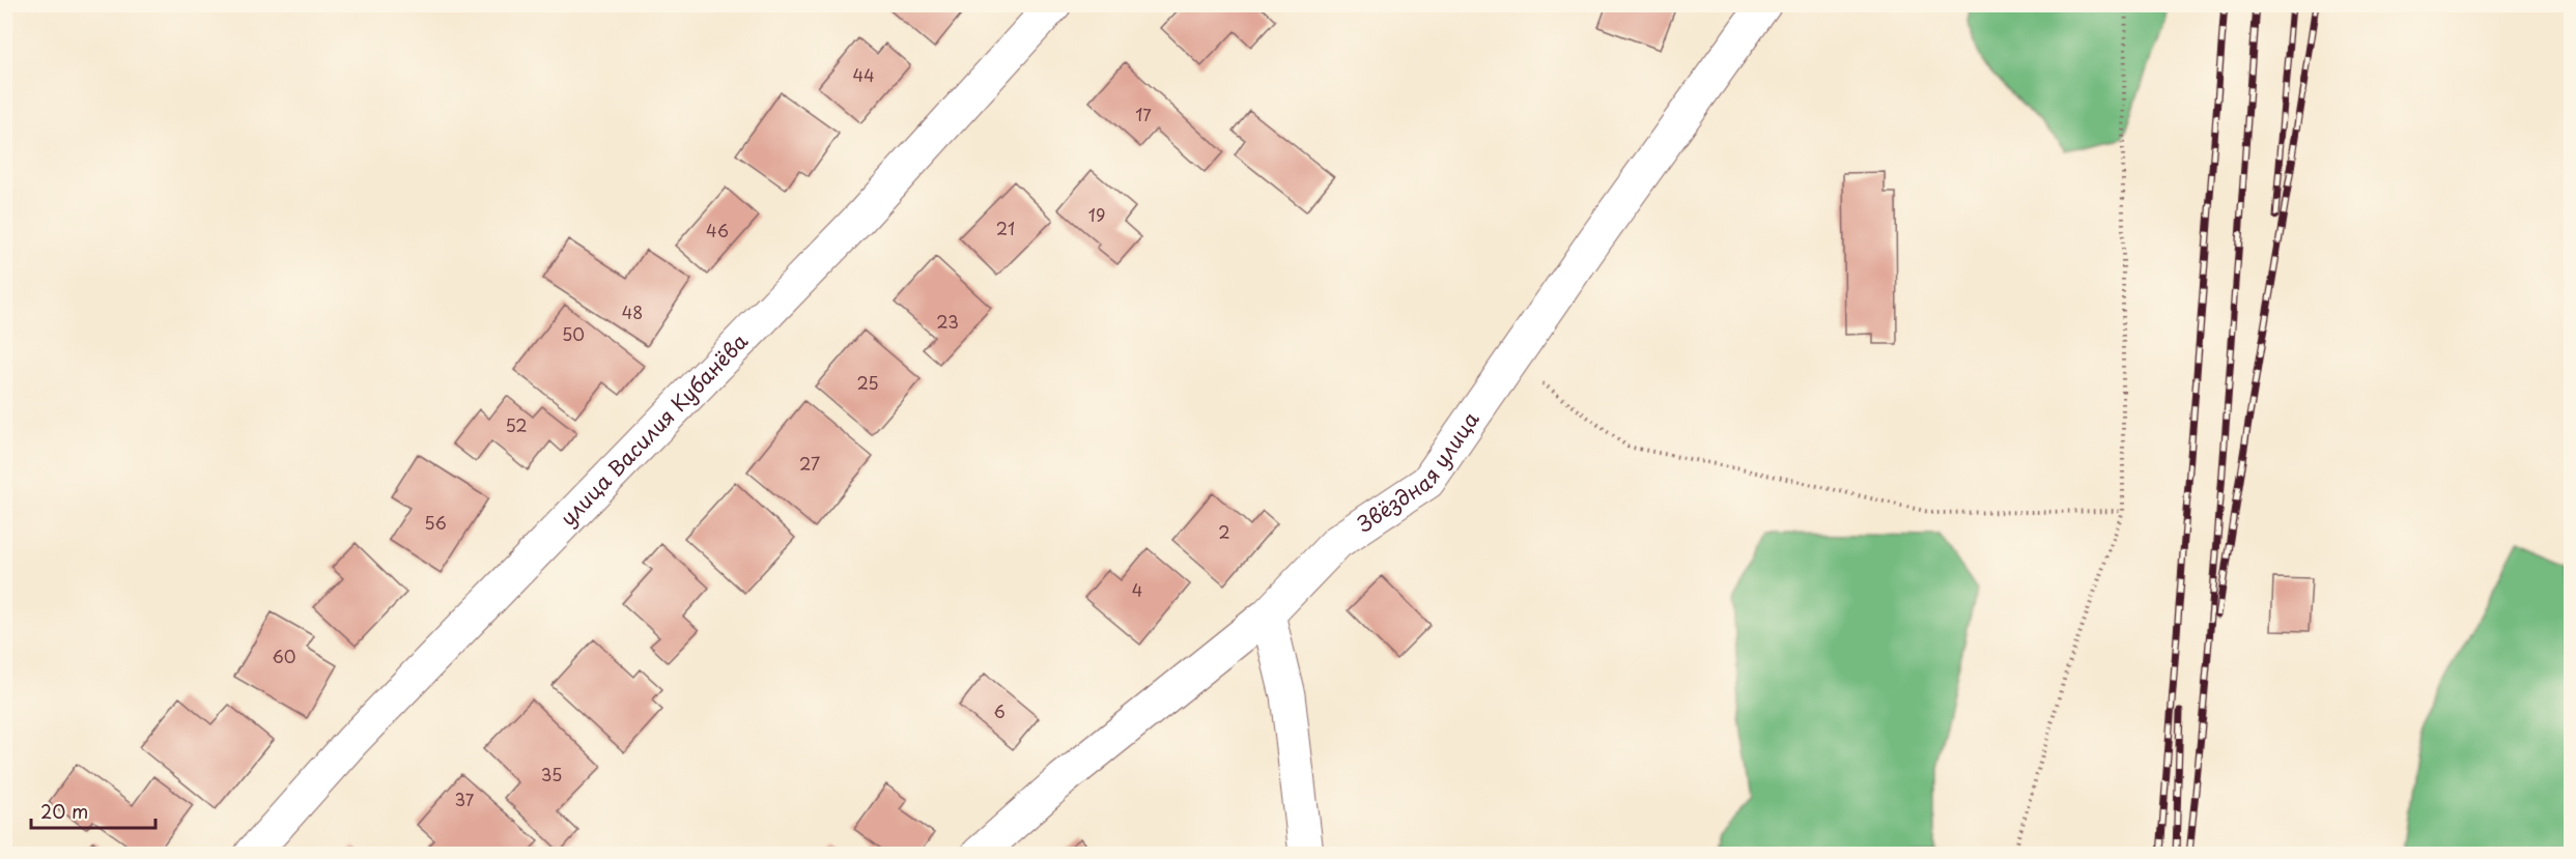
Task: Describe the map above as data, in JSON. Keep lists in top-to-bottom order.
{
  "streets": {
    "street": ["улица Василия Кубанёва", "Звёздная улица"]
  },
  "house_numbers": [
    "44",
    "17",
    "19",
    "21",
    "46",
    "48",
    "23",
    "50",
    "25",
    "52",
    "27",
    "56",
    "2",
    "4",
    "60",
    "6",
    "35",
    "37"
  ],
  "scale_bar": "20 m"
}
